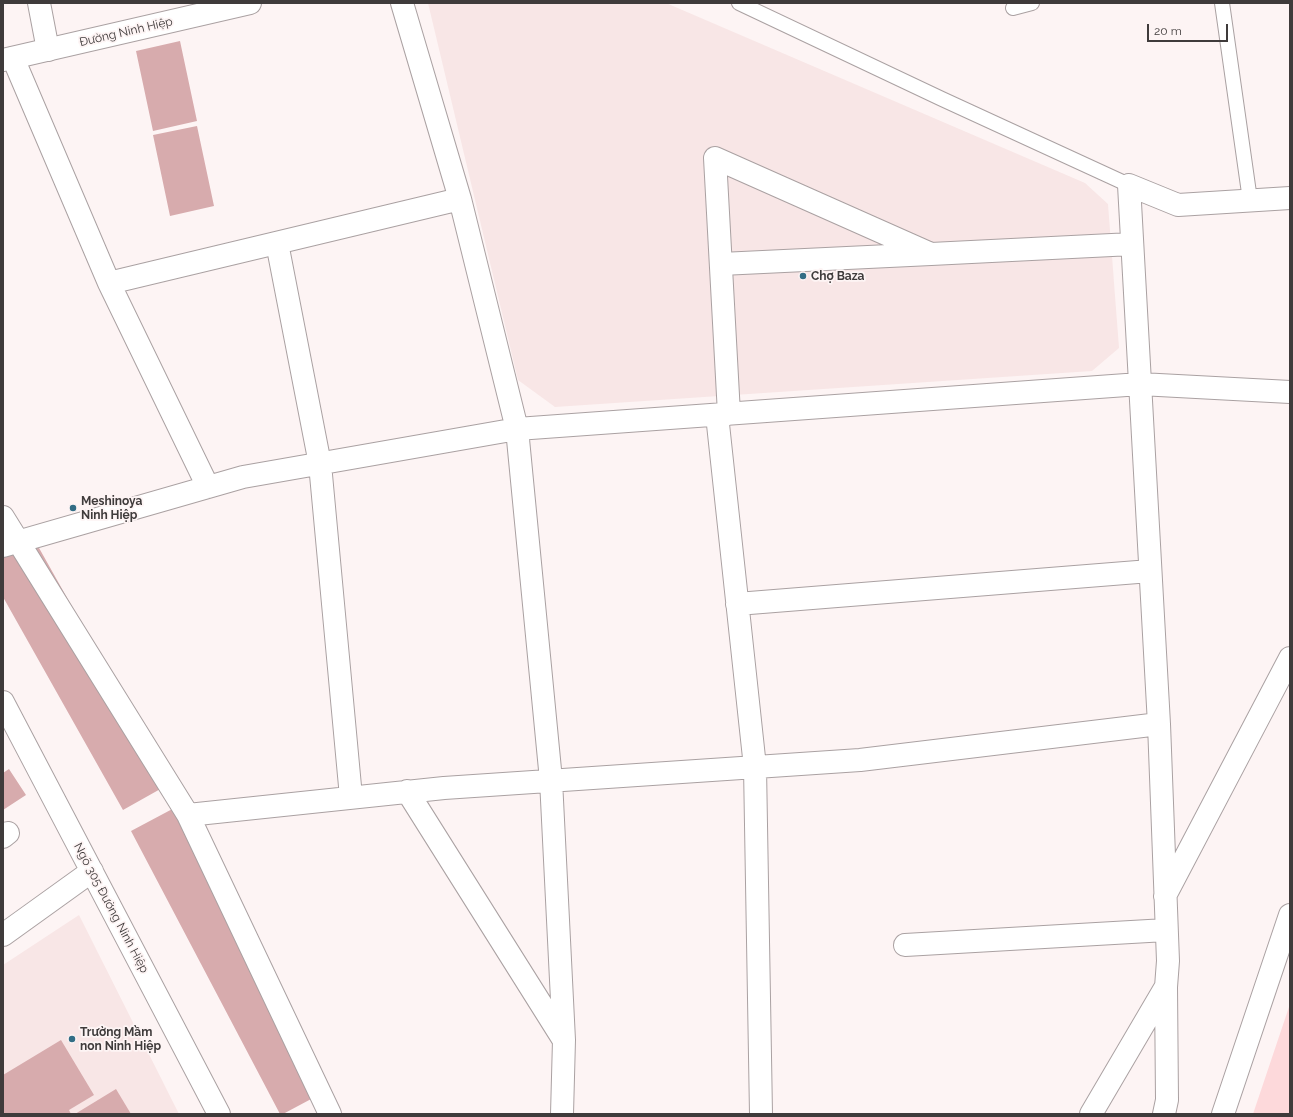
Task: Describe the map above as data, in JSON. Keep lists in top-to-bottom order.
{
  "streets": {
    "main road": ["Đường Ninh Hiệp", "Ngõ 305 Đường Ninh Hiệp"]
  },
  "places": ["Chợ Baza", "Meshinoya Ninh Hiệp", "Trường Mầm non Ninh Hiệp"],
  "scale_bar": "20 m"
}
